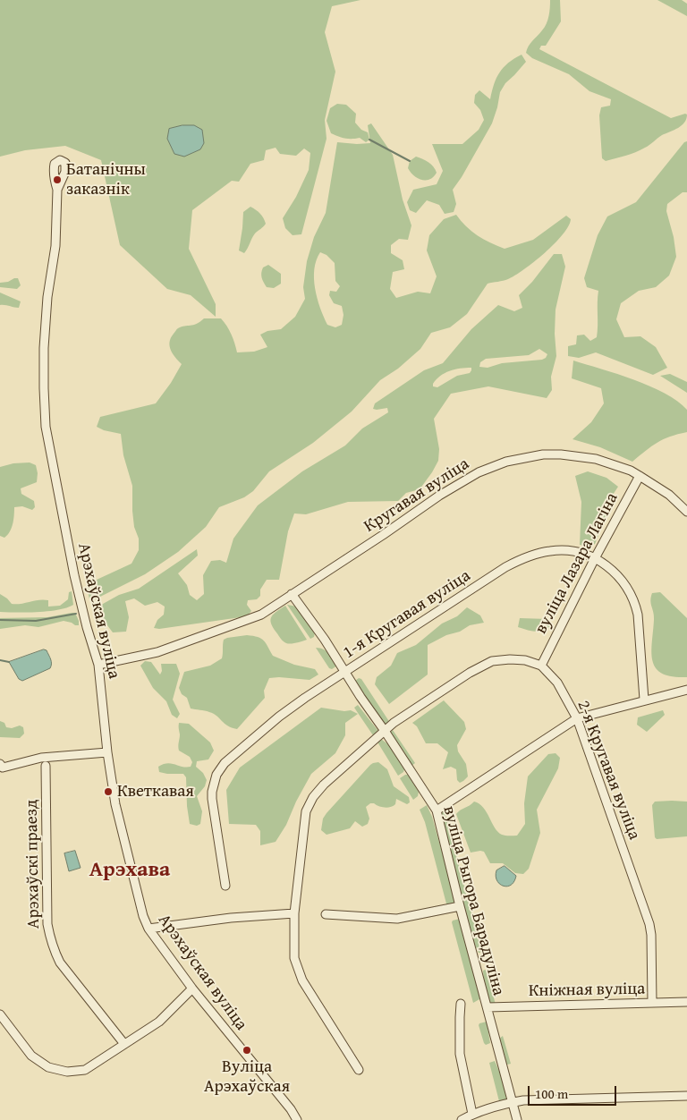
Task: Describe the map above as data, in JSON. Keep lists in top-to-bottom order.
{
  "streets": {
    "street": [
      "Кругавая вуліца",
      "вуліца Лазара Лагіна",
      "Арэхаўская вуліца",
      "1-я Кругавая вуліца",
      "2-я Кругавая вуліца",
      "Арэхаўскі праезд",
      "вуліца Рыгора Барадуліна",
      "Кніжная вуліца"
    ]
  },
  "crossings": [
    ["Кругавая вуліца", "вуліца Лазара Лагіна"],
    ["Кругавая вуліца", "Арэхаўская вуліца"],
    ["Кругавая вуліца", "вуліца Рыгора Барадуліна"],
    ["вуліца Лазара Лагіна", "1-я Кругавая вуліца"],
    ["вуліца Лазара Лагіна", "2-я Кругавая вуліца"],
    ["1-я Кругавая вуліца", "вуліца Рыгора Барадуліна"],
    ["2-я Кругавая вуліца", "Кніжная вуліца"],
    ["вуліца Рыгора Барадуліна", "Кніжная вуліца"]
  ],
  "districts": ["Арэхава"],
  "places": ["Батанічны заказнік", "Кветкавая", "Вуліца Арэхаўская"],
  "scale_bar": "100 m"
}
